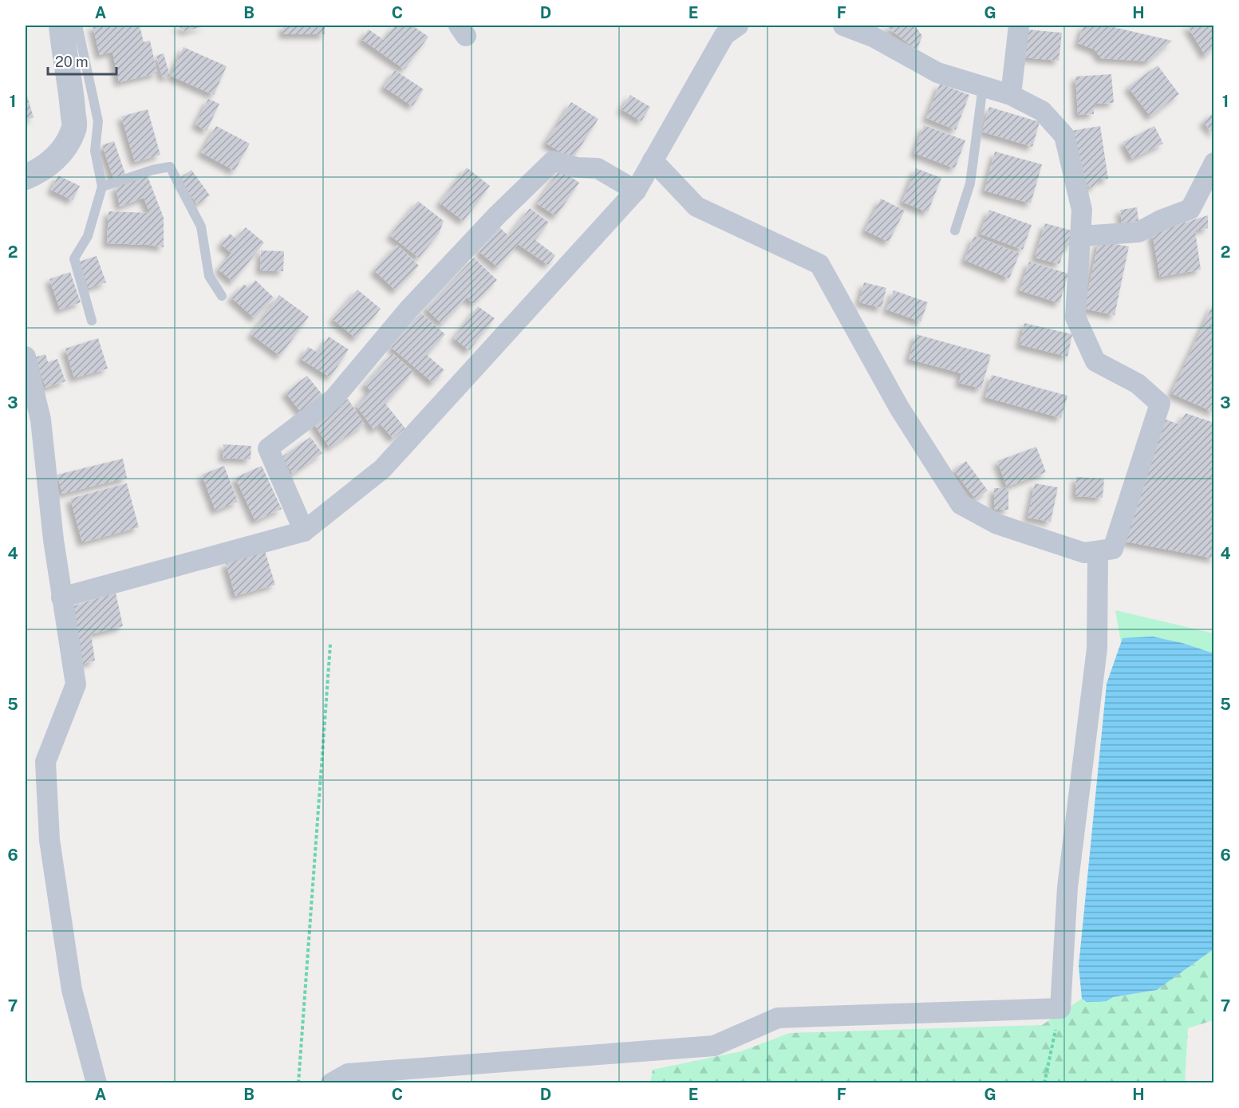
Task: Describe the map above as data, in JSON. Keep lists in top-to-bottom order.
{
  "scale_bar": "20 m",
  "grid": {
    "columns": [
      "A",
      "B",
      "C",
      "D",
      "E",
      "F",
      "G",
      "H"
    ],
    "rows": [
      "1",
      "2",
      "3",
      "4",
      "5",
      "6",
      "7"
    ]
  }
}
